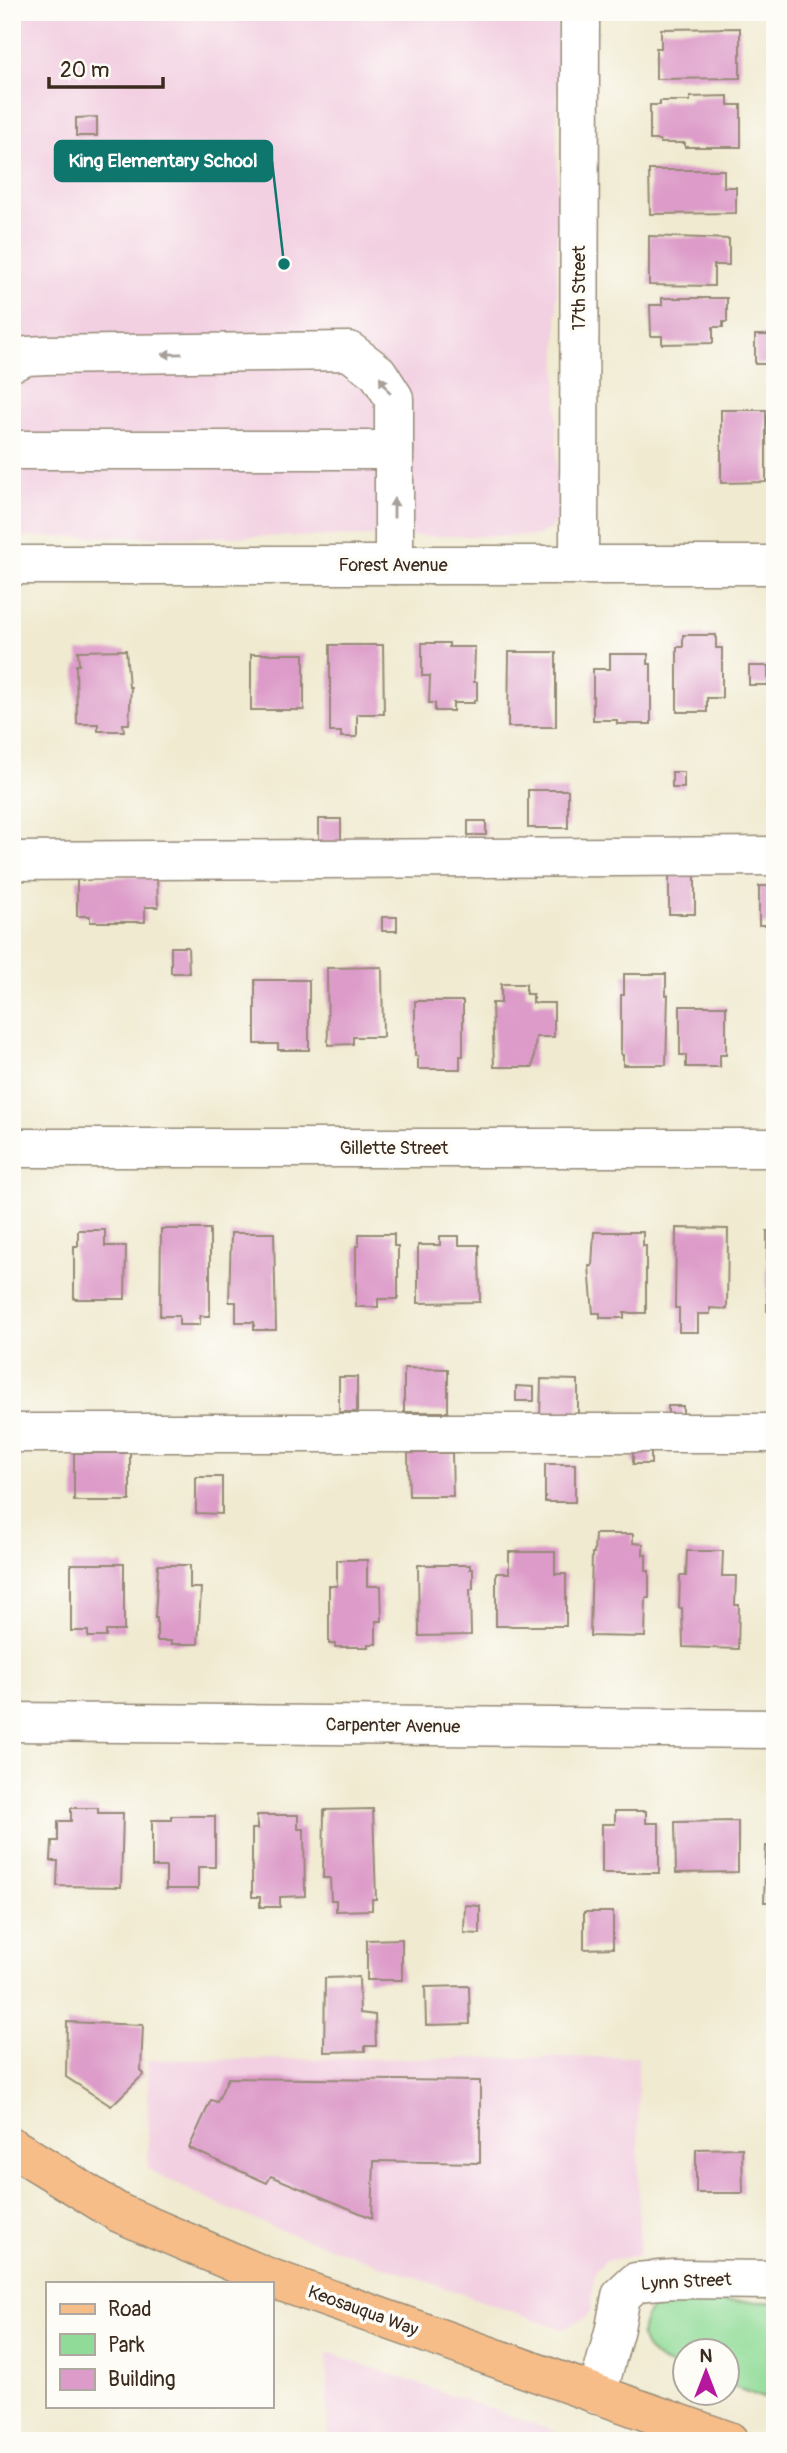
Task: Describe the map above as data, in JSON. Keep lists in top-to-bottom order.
{
  "streets": {
    "main road": ["Keosauqua Way"],
    "street": [
      "17th Street",
      "Forest Avenue",
      "Gillette Street",
      "Carpenter Avenue",
      "Lynn Street"
    ]
  },
  "crossings": [
    ["17th Street", "Forest Avenue"],
    ["Lynn Street", "Keosauqua Way"]
  ],
  "places": ["King Elementary School"],
  "legend": ["Road", "Park", "Building"],
  "scale_bar": "20 m",
  "north": "top"
}
